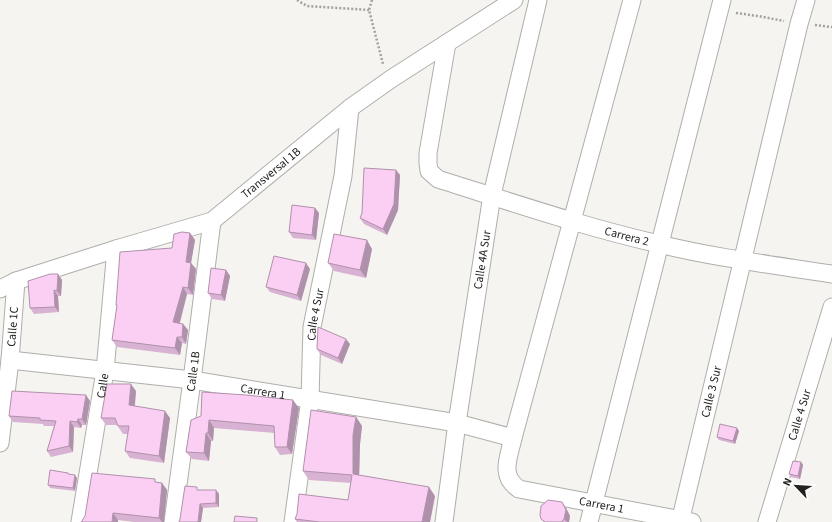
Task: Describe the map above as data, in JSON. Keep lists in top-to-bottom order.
{
  "streets": {
    "street": [
      "Transversal 1B",
      "Carrera 2",
      "Calle 4A Sur",
      "Calle 4 Sur",
      "Calle 1C",
      "Calle 1B",
      "Calle",
      "Carrera 1",
      "Calle 3 Sur"
    ]
  },
  "crossings": [
    ["Transversal 1B", "Carrera 2"],
    ["Transversal 1B", "Calle 4 Sur"],
    ["Transversal 1B", "Calle 1C"],
    ["Transversal 1B", "Calle 1B"],
    ["Transversal 1B", "Calle"],
    ["Carrera 2", "Calle 4A Sur"],
    ["Carrera 2", "Calle 3 Sur"],
    ["Calle 4A Sur", "Carrera 1"],
    ["Calle 4 Sur", "Carrera 1"],
    ["Calle 1C", "Carrera 1"],
    ["Calle 1B", "Carrera 1"],
    ["Calle", "Carrera 1"],
    ["Carrera 1", "Calle 3 Sur"]
  ],
  "north": "top left"
}
